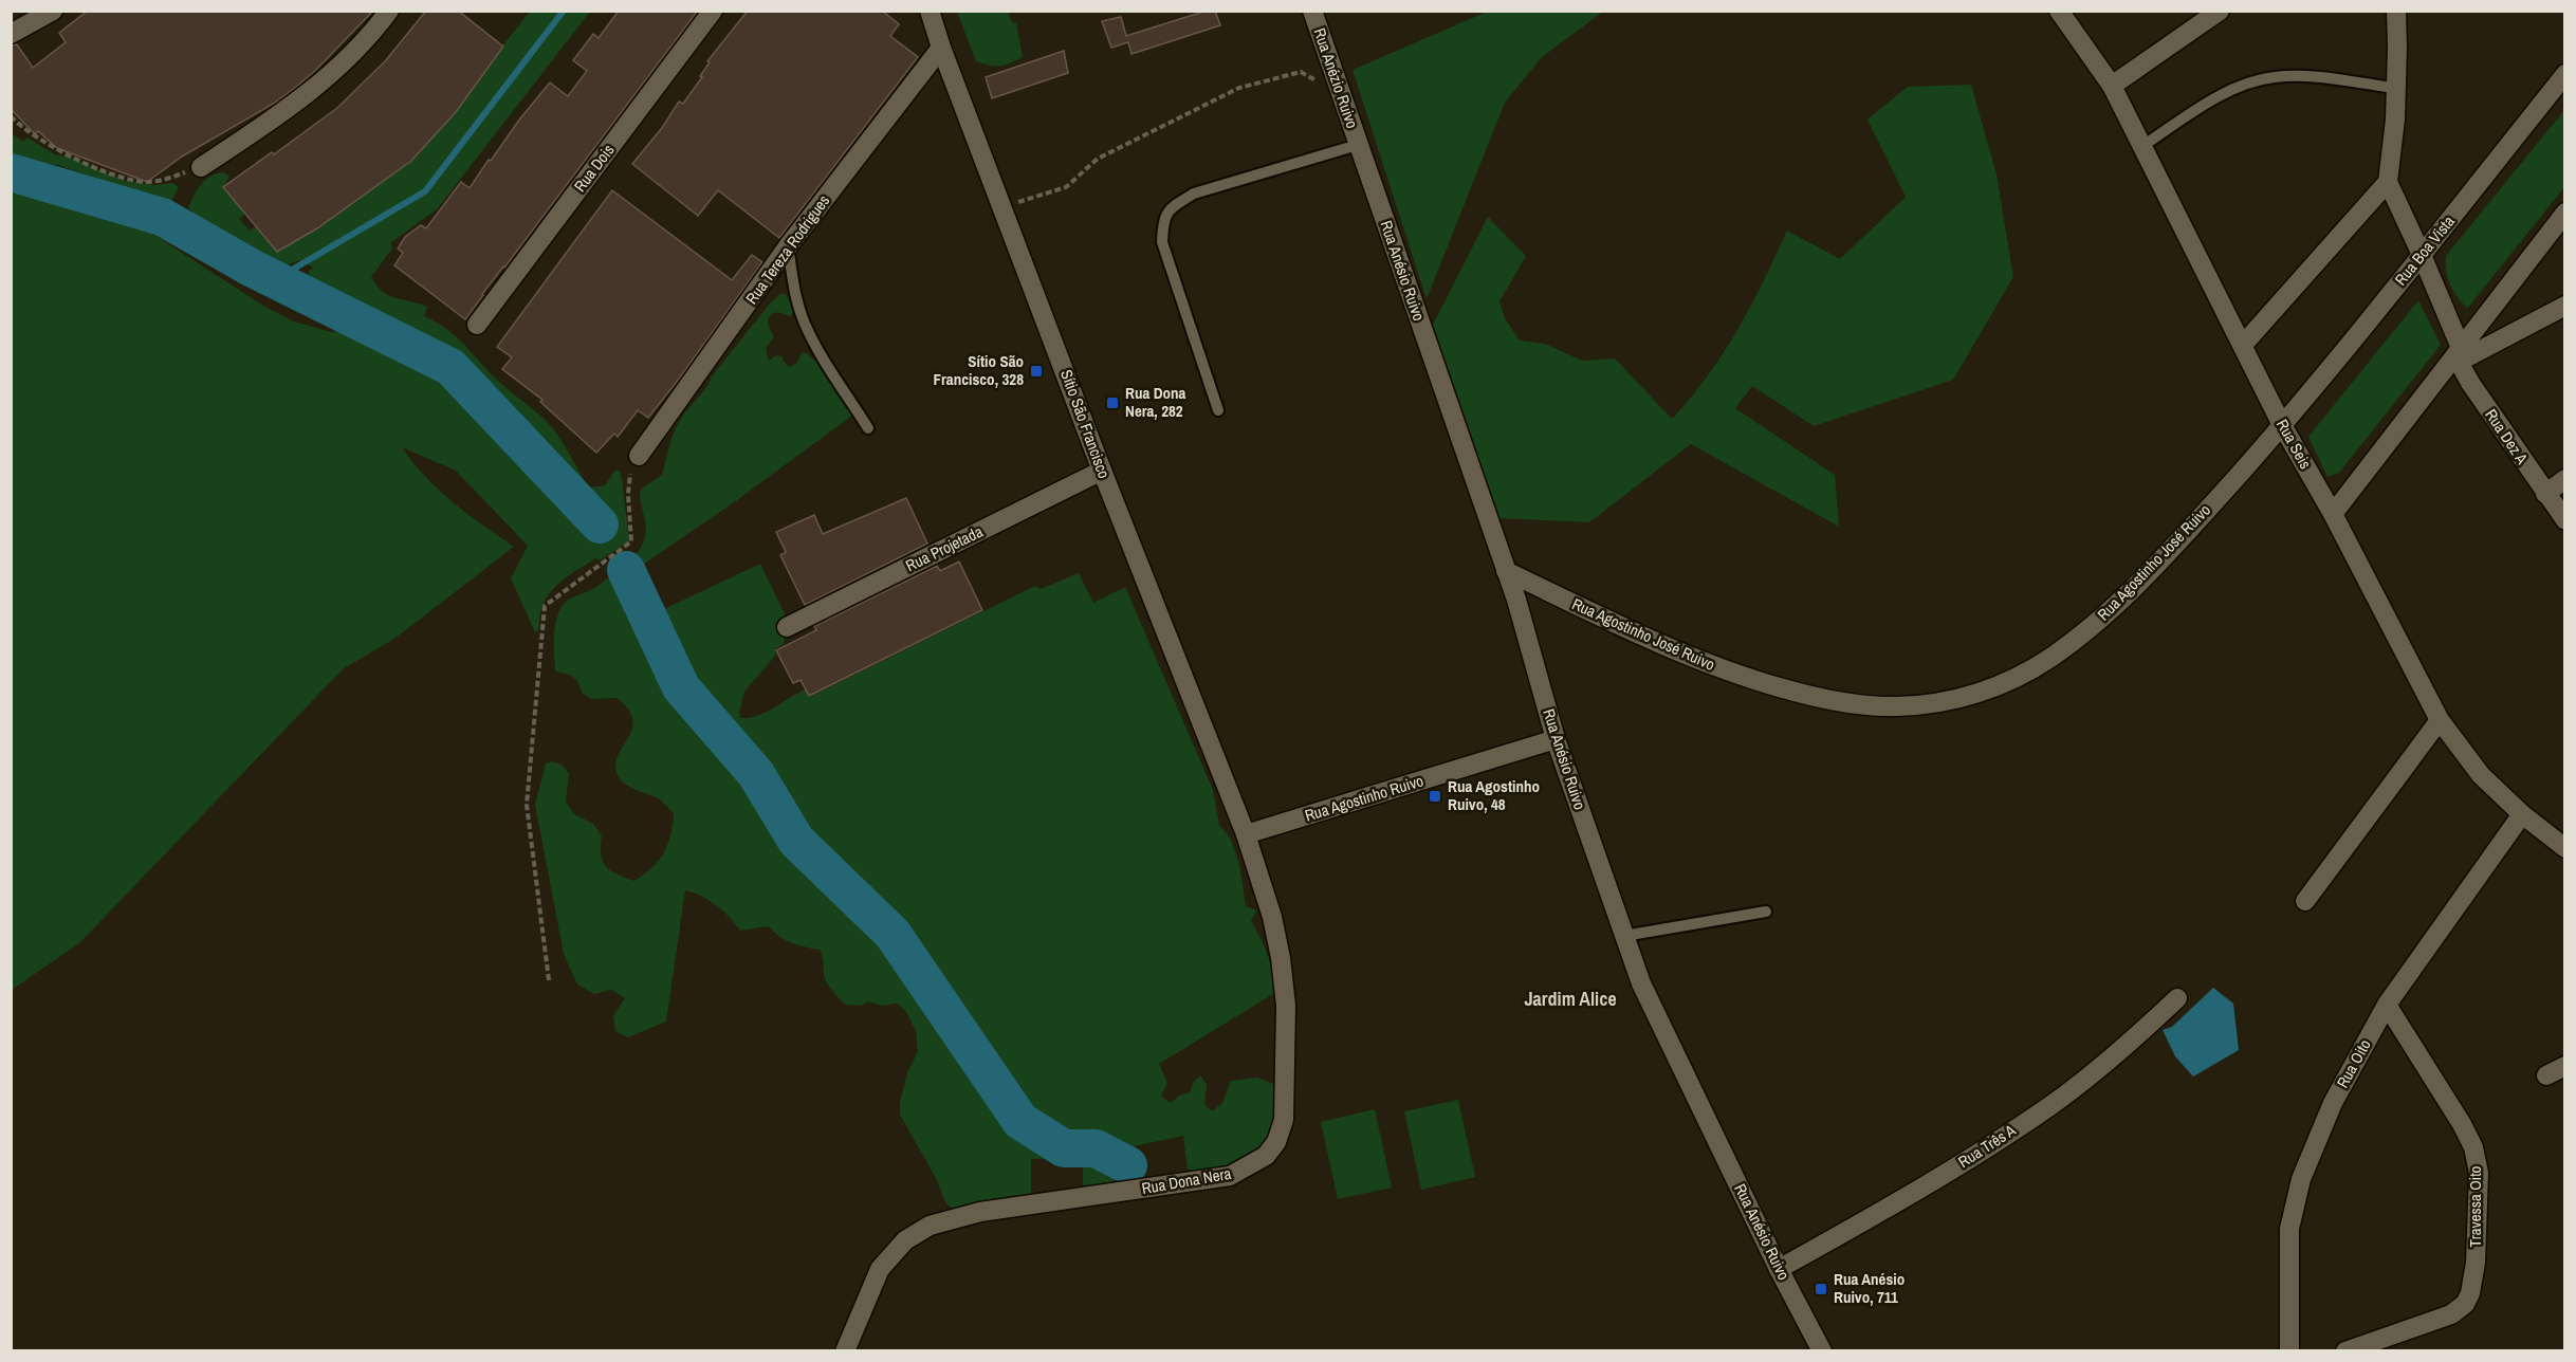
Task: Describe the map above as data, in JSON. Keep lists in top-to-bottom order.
{
  "streets": {
    "street": [
      "Rua Anézio Ruivo",
      "Rua Dois",
      "Rua Tereza Rodrigues",
      "Rua Boa Vista",
      "Rua Anésio Ruivo",
      "Sítio São Francisco",
      "Rua Dez A",
      "Rua Seis",
      "Rua Projetada",
      "Rua Agostinho José Ruivo",
      "Rua Agostinho Ruivo",
      "Rua Oito",
      "Rua Três A",
      "Rua Dona Nera",
      "Travessa Oito"
    ]
  },
  "crossings": [
    ["Rua Anézio Ruivo", "Rua Anésio Ruivo"],
    ["Rua Tereza Rodrigues", "Sítio São Francisco"],
    ["Rua Boa Vista", "Rua Dez A"],
    ["Rua Boa Vista", "Rua Seis"],
    ["Rua Boa Vista", "Rua Agostinho José Ruivo"],
    ["Rua Anésio Ruivo", "Rua Agostinho José Ruivo"],
    ["Rua Anésio Ruivo", "Rua Agostinho Ruivo"],
    ["Rua Anésio Ruivo", "Rua Três A"],
    ["Sítio São Francisco", "Rua Projetada"],
    ["Sítio São Francisco", "Rua Agostinho Ruivo"],
    ["Sítio São Francisco", "Rua Dona Nera"],
    ["Rua Seis", "Rua Agostinho José Ruivo"],
    ["Rua Seis", "Rua Oito"],
    ["Rua Agostinho Ruivo", "Rua Dona Nera"],
    ["Rua Oito", "Travessa Oito"]
  ],
  "districts": ["Jardim Alice"],
  "places": {
    "transit": [
      "Sítio São Francisco, 328",
      "Rua Dona Nera, 282",
      "Rua Agostinho Ruivo, 48",
      "Rua Anésio Ruivo, 711"
    ]
  }
}
